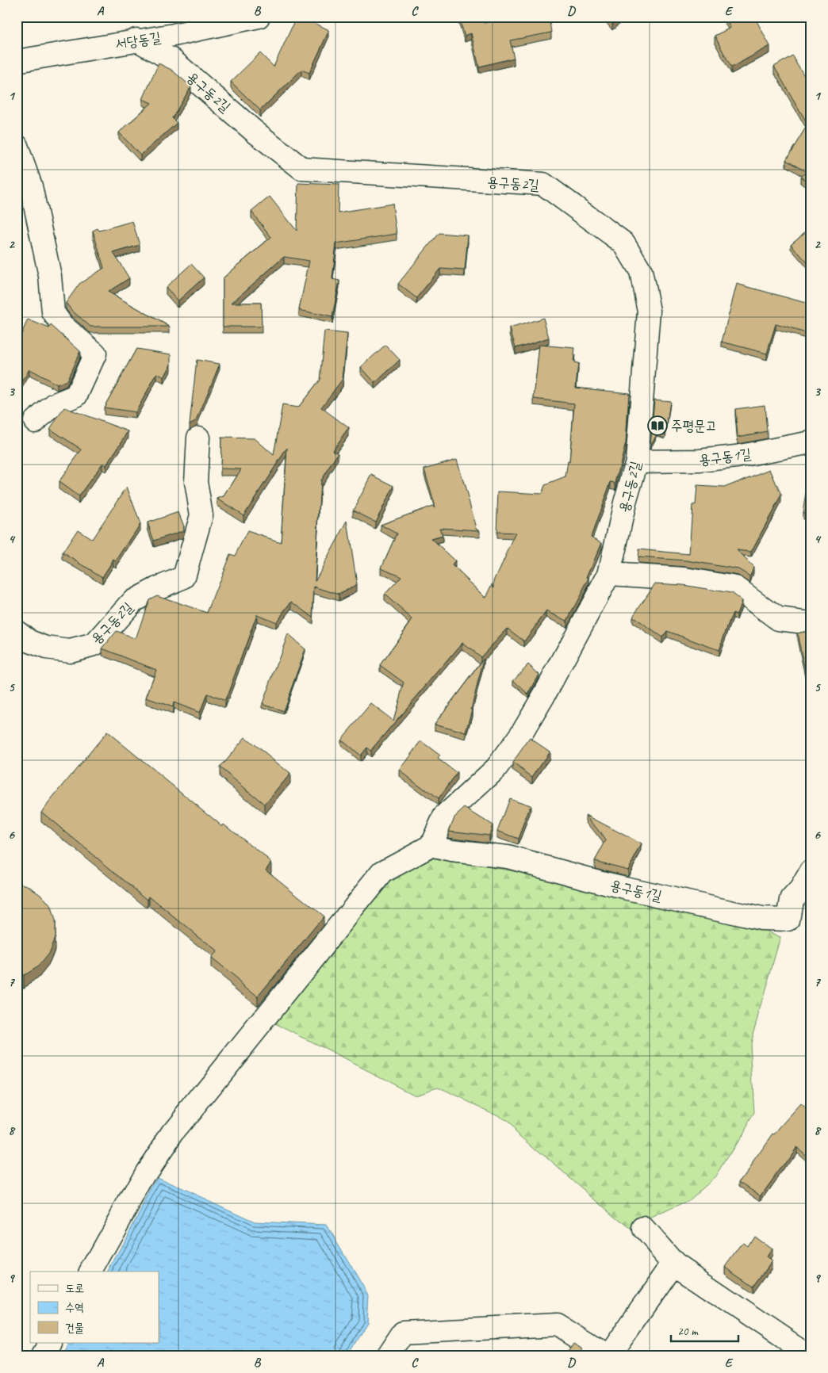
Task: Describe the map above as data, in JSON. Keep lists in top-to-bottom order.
{
  "streets": {
    "street": ["서당동길", "용구동2길", "용구동1길"]
  },
  "crossings": [
    ["서당동길", "용구동2길"],
    ["용구동2길", "용구동1길"]
  ],
  "places": {
    "library": ["주평문고"]
  },
  "legend": ["도로", "수역", "건물"],
  "scale_bar": "20 m",
  "grid": {
    "columns": [
      "A",
      "B",
      "C",
      "D",
      "E"
    ],
    "rows": [
      "1",
      "2",
      "3",
      "4",
      "5",
      "6",
      "7",
      "8",
      "9"
    ]
  }
}
